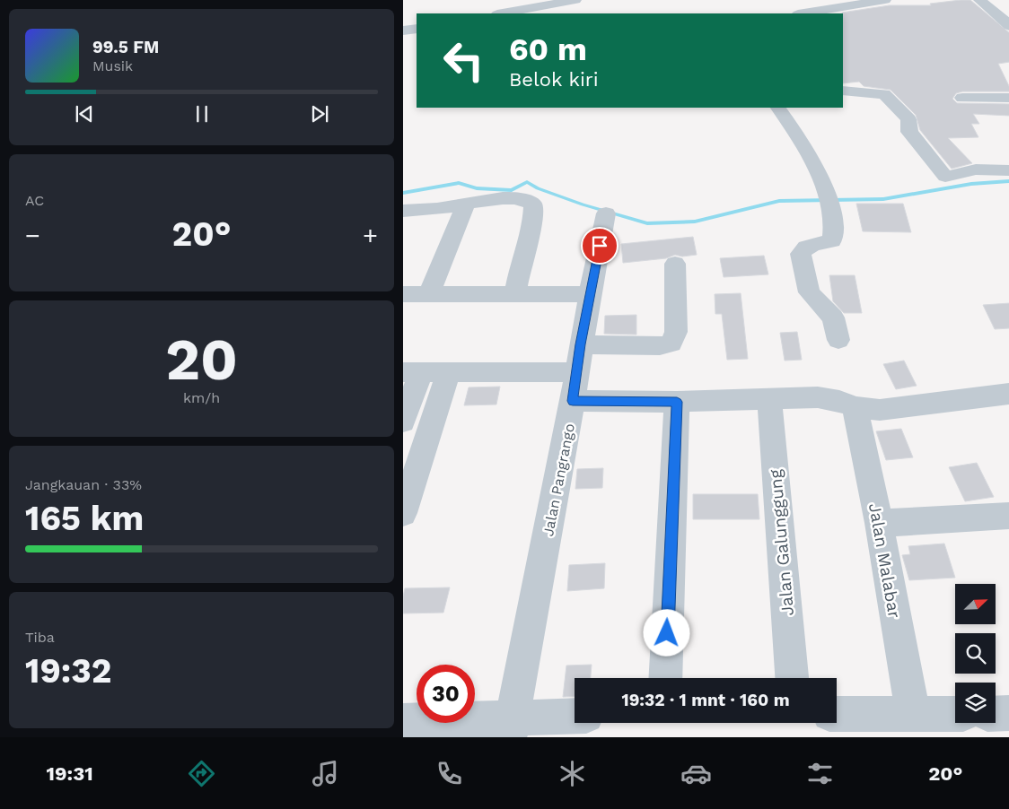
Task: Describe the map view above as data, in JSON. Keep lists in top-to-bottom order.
{
  "streets": {
    "street": ["Jalan Pangrango", "Jalan Galunggung", "Jalan Malabar"]
  },
  "north": "top right",
  "page": {
    "turn": ["60 m", "Belok kiri"],
    "song": ["99.5 FM", "Musik"],
    "tile": [
      "AC",
      ["20", "km/h"],
      ["Jangkauan · 33%", "165 km"],
      ["Tiba", "19:32"]
    ],
    "heat": ["−", "20°", "+"],
    "limit": "30",
    "trip": "19:32 · 1 mnt · 160 m",
    "tabs": ["19:31", "20°"]
  }
}
